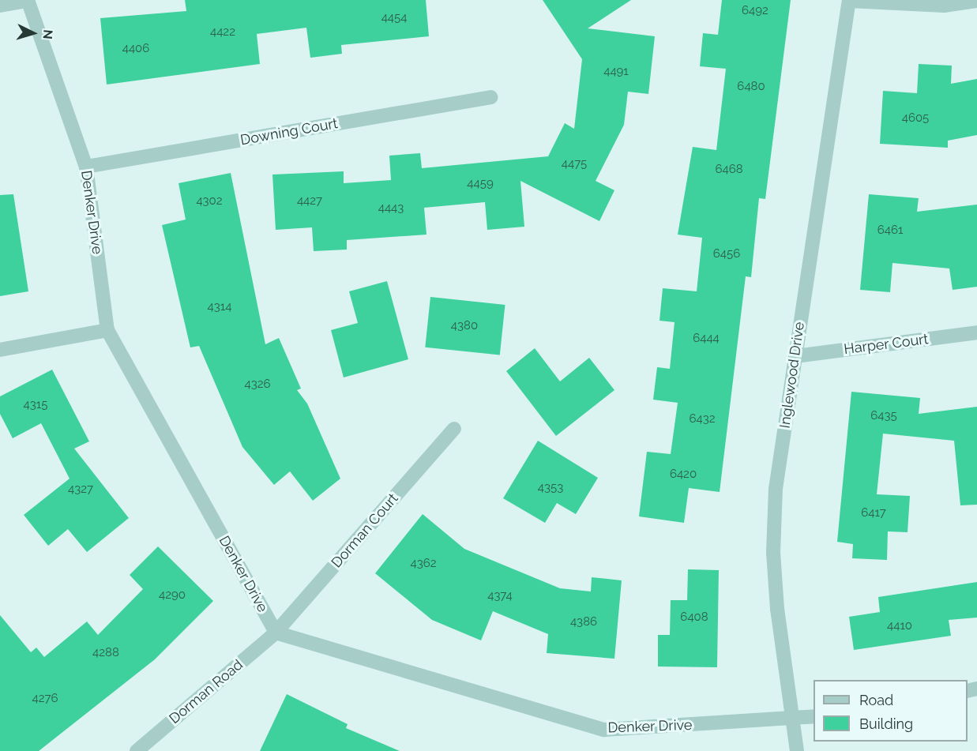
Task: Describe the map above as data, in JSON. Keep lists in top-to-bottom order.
{
  "streets": {
    "street": [
      "Downing Court",
      "Denker Drive",
      "Harper Court",
      "Inglewood Drive",
      "Dorman Court",
      "Dorman Road"
    ]
  },
  "crossings": [
    ["Downing Court", "Denker Drive"],
    ["Denker Drive", "Inglewood Drive"],
    ["Denker Drive", "Dorman Court"],
    ["Denker Drive", "Dorman Road"],
    ["Harper Court", "Inglewood Drive"],
    ["Dorman Court", "Dorman Road"]
  ],
  "house_numbers": [
    "6492",
    "4454",
    "4422",
    "4406",
    "4491",
    "6480",
    "4605",
    "4475",
    "6468",
    "4459",
    "4302",
    "4427",
    "4443",
    "6461",
    "6456",
    "4314",
    "4380",
    "6444",
    "4326",
    "4315",
    "6435",
    "6432",
    "6420",
    "4353",
    "4327",
    "6417",
    "4362",
    "4290",
    "4374",
    "6408",
    "4386",
    "4410",
    "4288",
    "4276"
  ],
  "legend": ["Road", "Building"],
  "north": "right"
}
